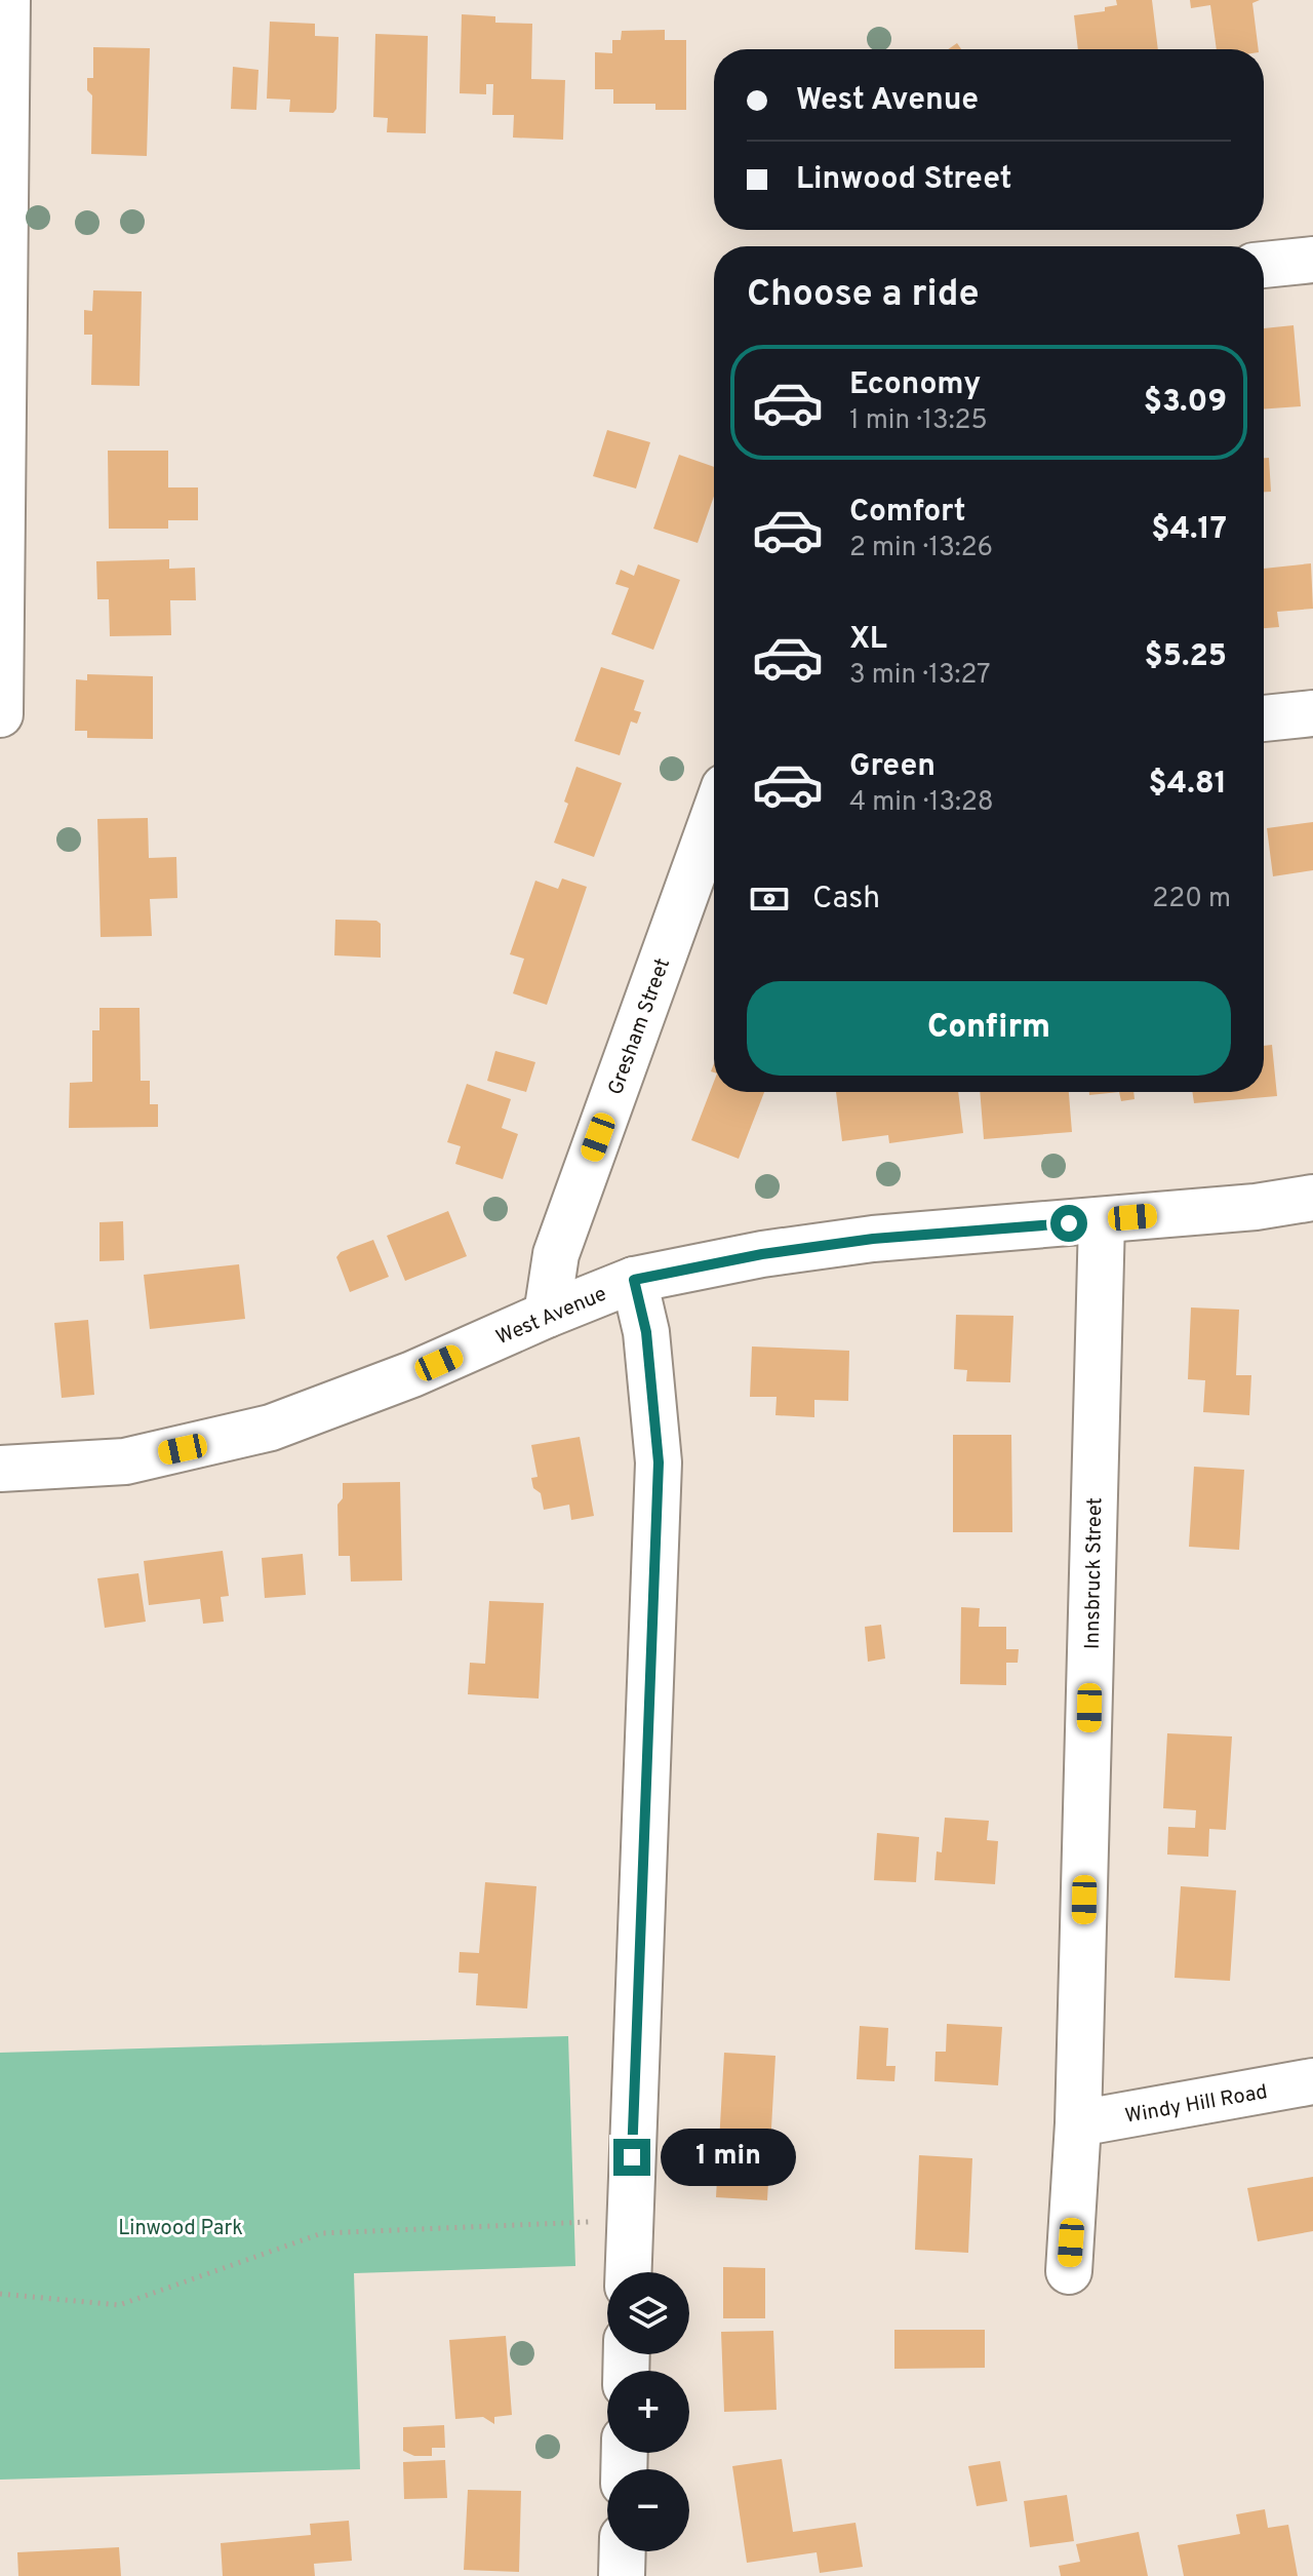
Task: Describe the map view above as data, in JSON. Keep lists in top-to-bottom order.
{
  "streets": {
    "street": [
      "Gresham Street",
      "West Avenue",
      "Innsbruck Street",
      "Windy Hill Road"
    ]
  },
  "crossings": [
    ["Gresham Street", "West Avenue"],
    ["West Avenue", "Innsbruck Street"],
    ["Innsbruck Street", "Windy Hill Road"]
  ],
  "parks": ["Linwood Park"],
  "page": {
    "banner": ["West Avenue", "Linwood Street"],
    "heading": "Choose a ride",
    "list": [
      {
        "name": "Economy",
        "note": "1 min · 13:25",
        "value": "$3.09"
      },
      {
        "name": "Comfort",
        "note": "2 min · 13:26",
        "value": "$4.17"
      },
      {
        "name": "XL",
        "note": "3 min · 13:27",
        "value": "$5.25"
      },
      {
        "name": "Green",
        "note": "4 min · 13:28",
        "value": "$4.81"
      }
    ],
    "pay": ["Cash", "220 m"],
    "buttons": "Confirm",
    "bubble": "1 min",
    "map_buttons": ["+", "−"]
  }
}
